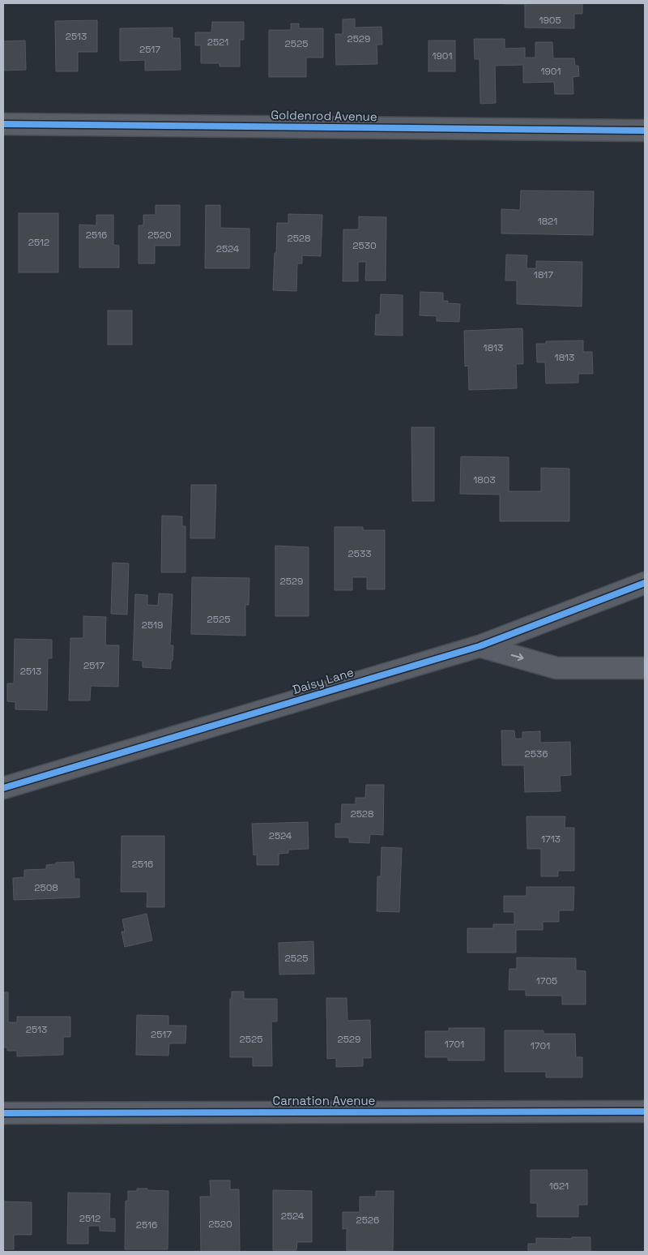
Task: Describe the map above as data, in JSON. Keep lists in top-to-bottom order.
{
  "streets": {
    "street": ["Goldenrod Avenue", "Daisy Lane", "Carnation Avenue"]
  },
  "house_numbers": [
    "1905",
    "2513",
    "2529",
    "2521",
    "2525",
    "2517",
    "1901",
    "1901",
    "1821",
    "2516",
    "2520",
    "2528",
    "2512",
    "2530",
    "2524",
    "1817",
    "1813",
    "1813",
    "1803",
    "2533",
    "2529",
    "2525",
    "2519",
    "2517",
    "2513",
    "2536",
    "2528",
    "2524",
    "1713",
    "2516",
    "2508",
    "2525",
    "1705",
    "2513",
    "2517",
    "2525",
    "2529",
    "1701",
    "1701",
    "1621",
    "2524",
    "2512",
    "2526",
    "2520",
    "2516"
  ]
}
